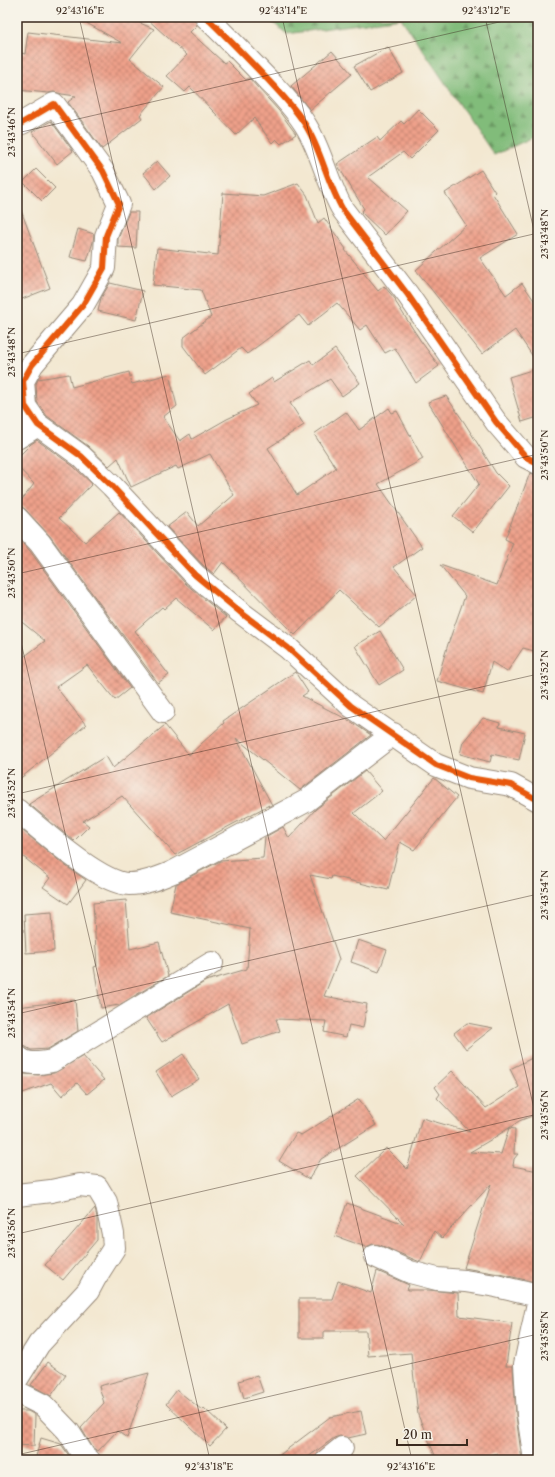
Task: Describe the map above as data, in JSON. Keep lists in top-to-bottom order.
{
  "scale_bar": "20 m",
  "coordinates": [
    "92°43'16\"E",
    "92°43'14\"E",
    "92°43'12\"E",
    "23°43'46\"N",
    "23°43'48\"N",
    "23°43'50\"N",
    "23°43'52\"N",
    "23°43'54\"N",
    "23°43'56\"N",
    "23°43'58\"N",
    "92°43'18\"E"
  ]
}
